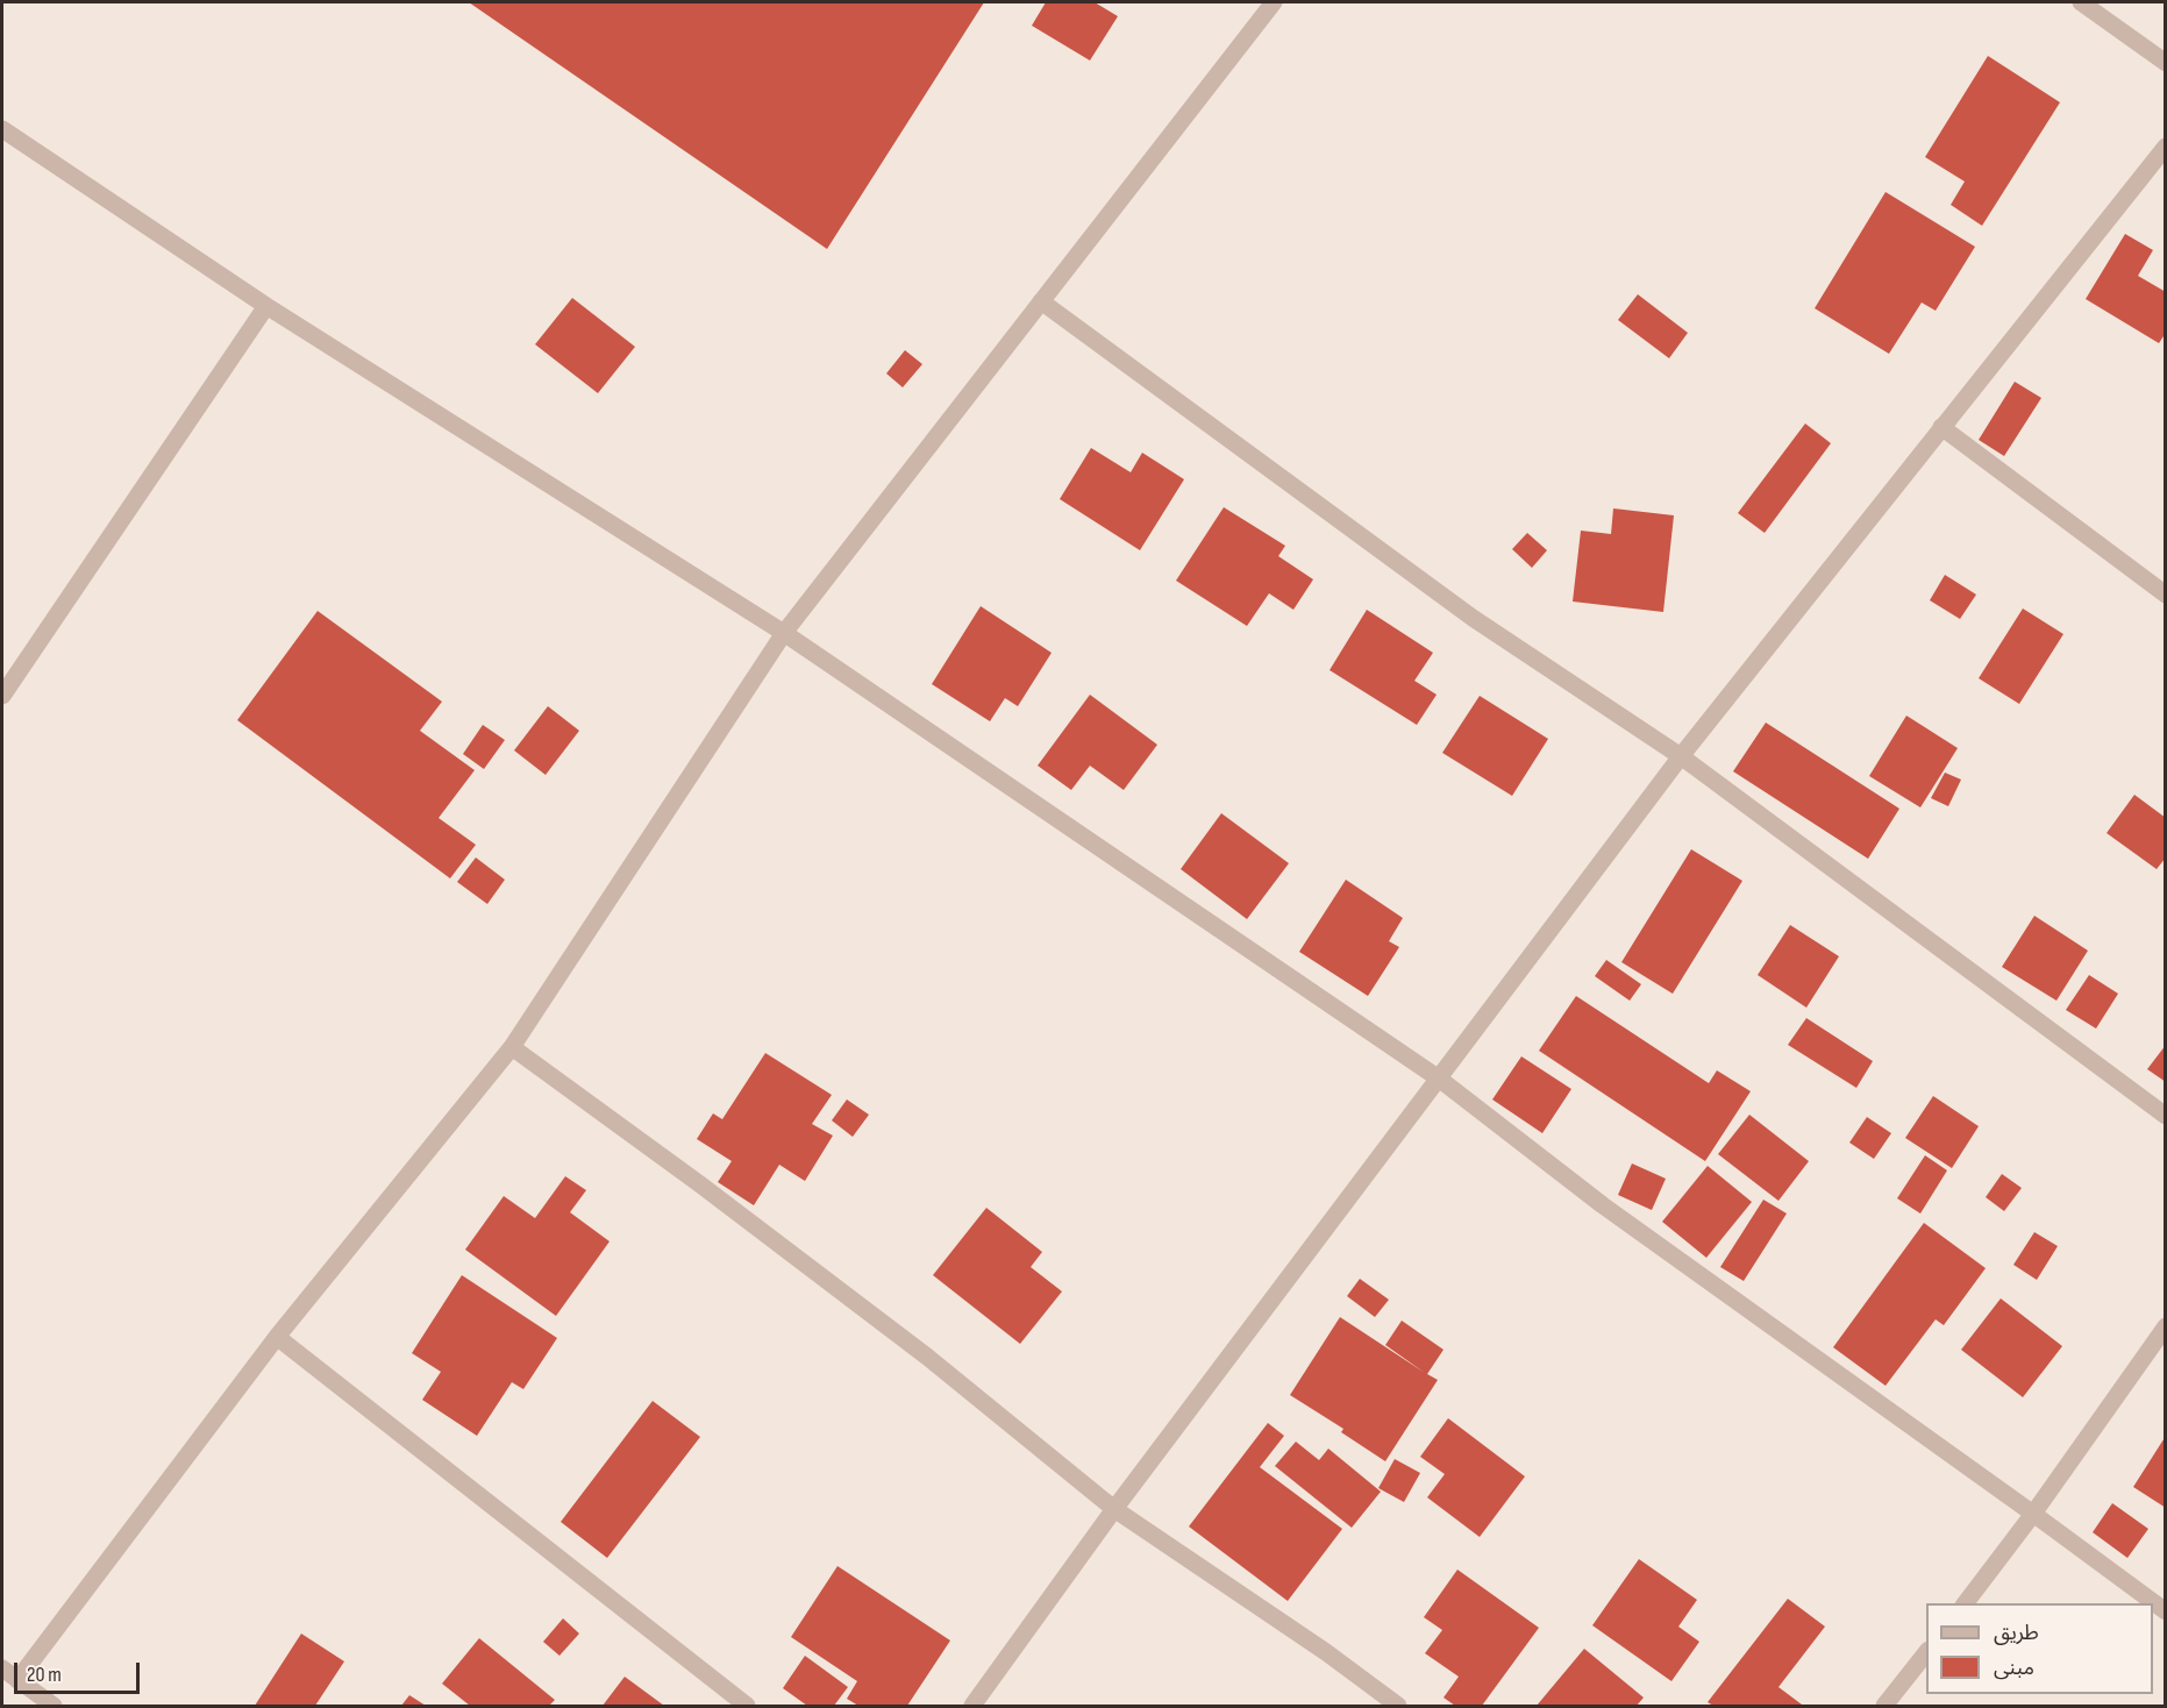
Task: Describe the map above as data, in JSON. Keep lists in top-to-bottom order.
{
  "legend": ["طريق", "مبنى"],
  "scale_bar": "20 m"
}
